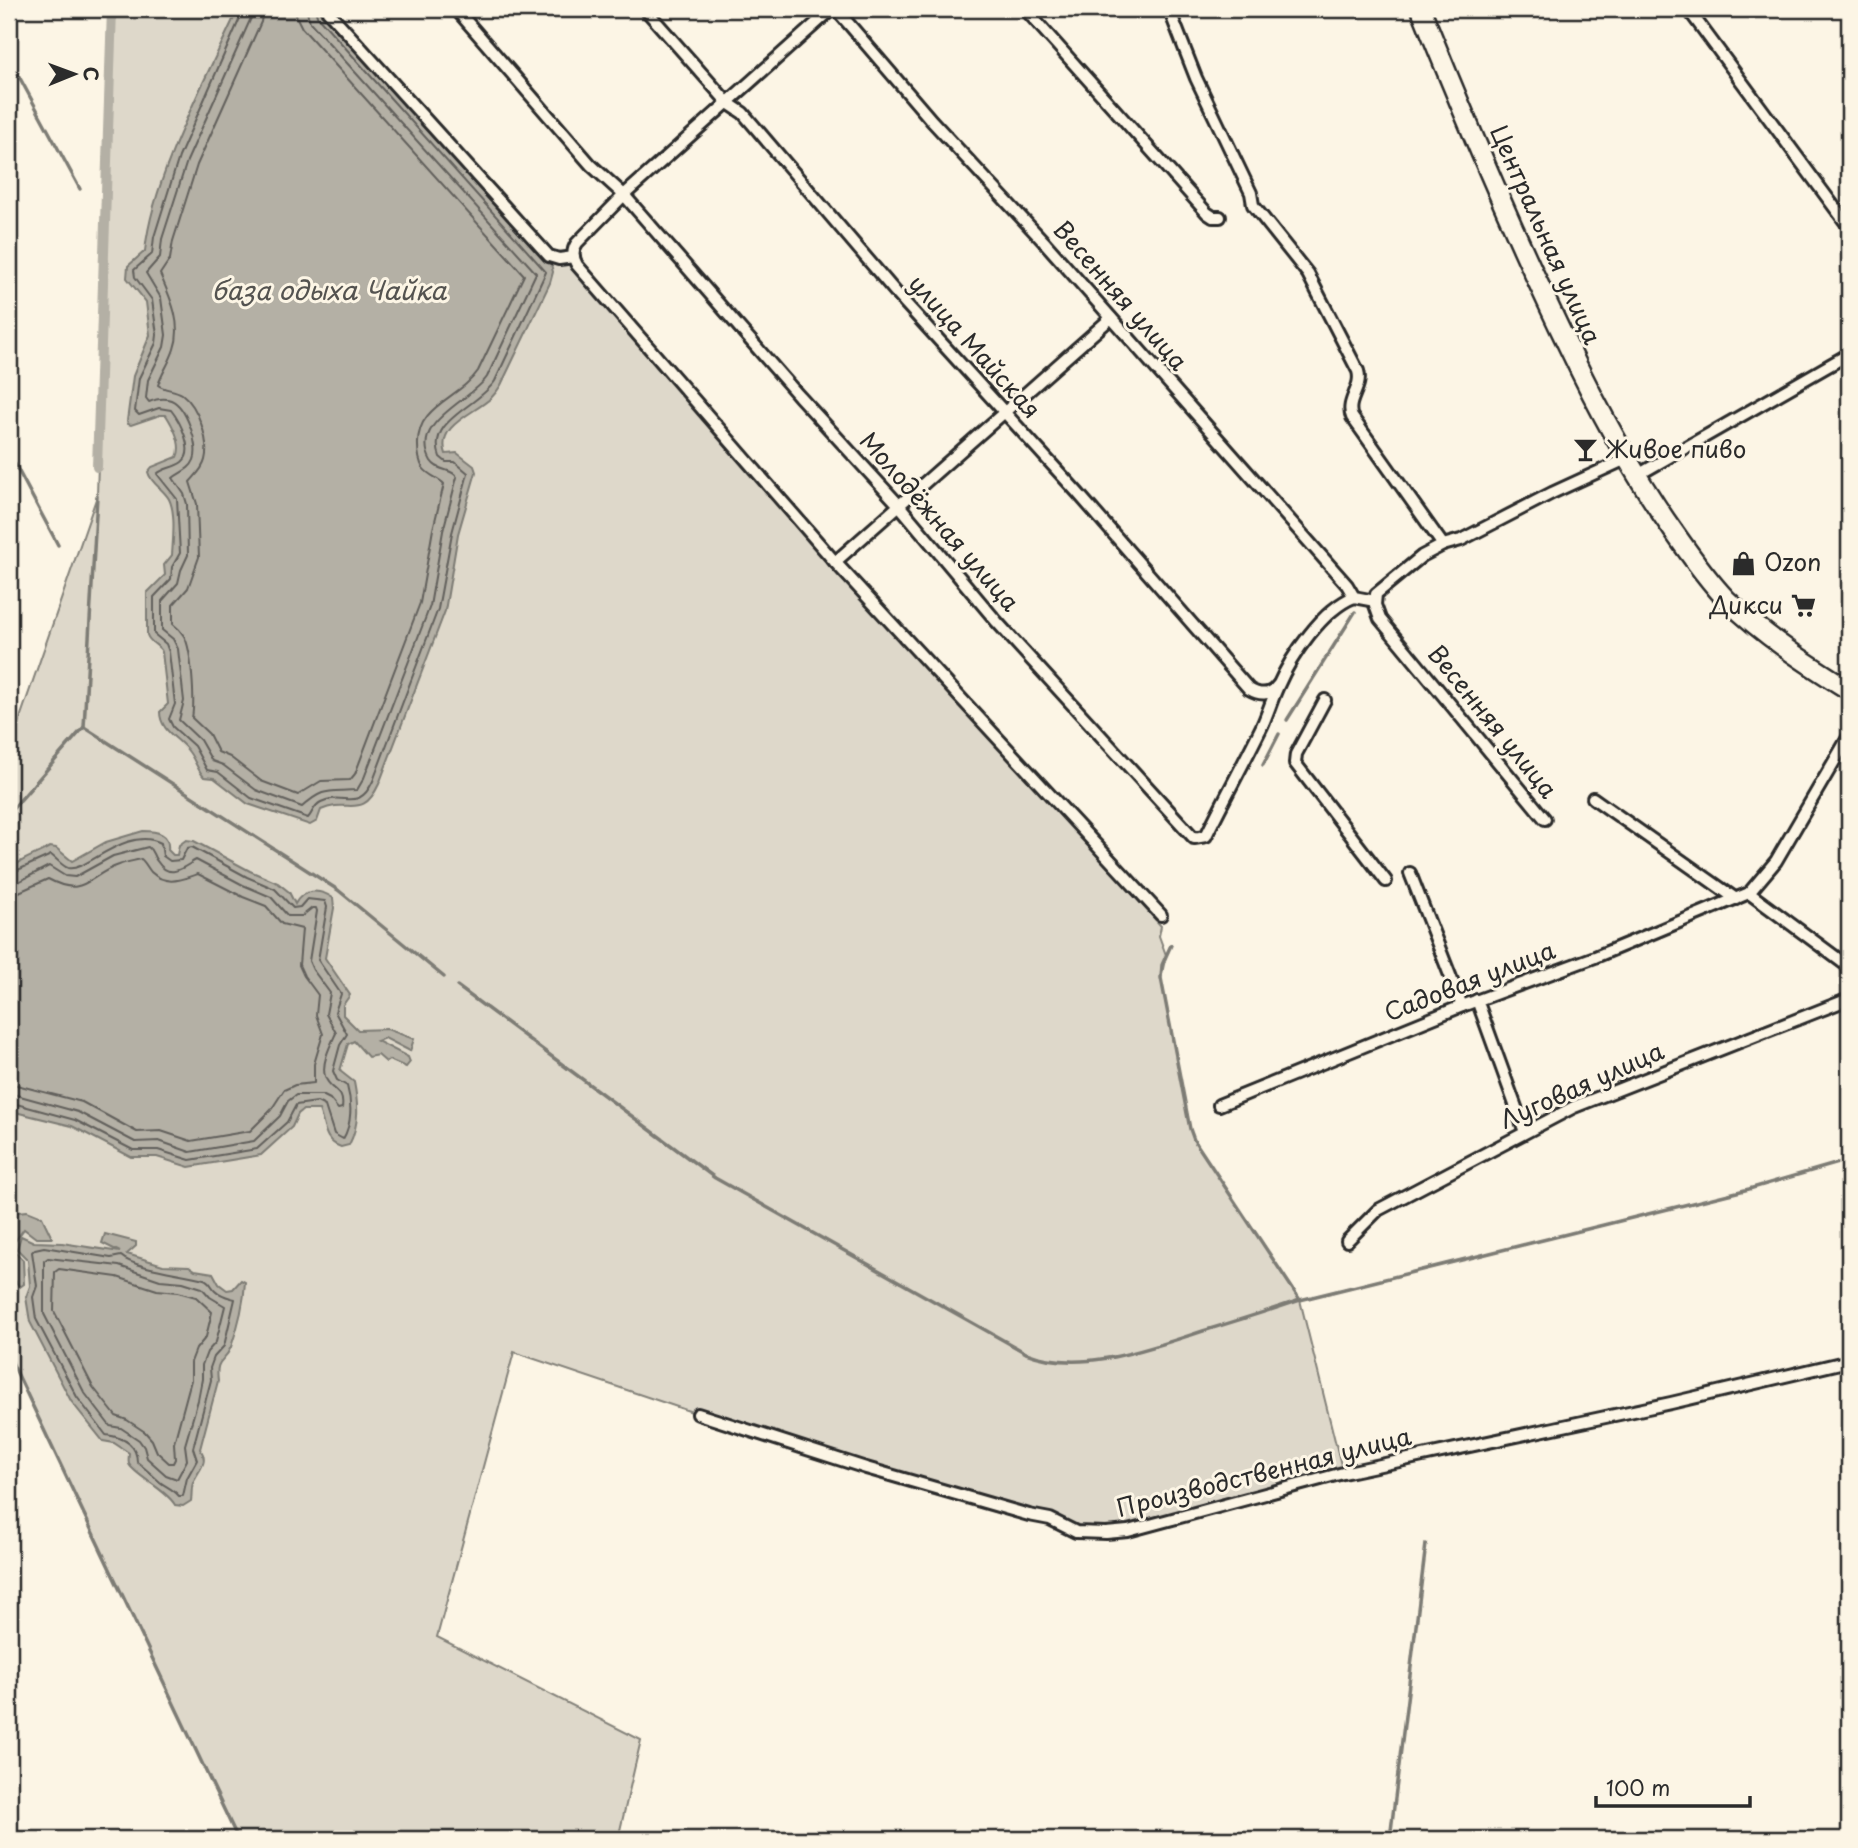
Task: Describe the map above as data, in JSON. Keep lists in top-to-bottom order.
{
  "streets": {
    "main road": ["Центральная улица"],
    "street": [
      "Весенняя улица",
      "улица Майская",
      "Молодёжная улица",
      "Садовая улица",
      "Луговая улица",
      "Производственная улица"
    ]
  },
  "crossings": [
    ["Весенняя улица", "Молодёжная улица"],
    ["улица Майская", "Молодёжная улица"]
  ],
  "water": ["база одыха Чайка"],
  "places": {
    "bar": ["Живое пиво"],
    "shop": ["Ozon"],
    "supermarket": ["Дикси"]
  },
  "scale_bar": "100 m",
  "north": "right"
}
